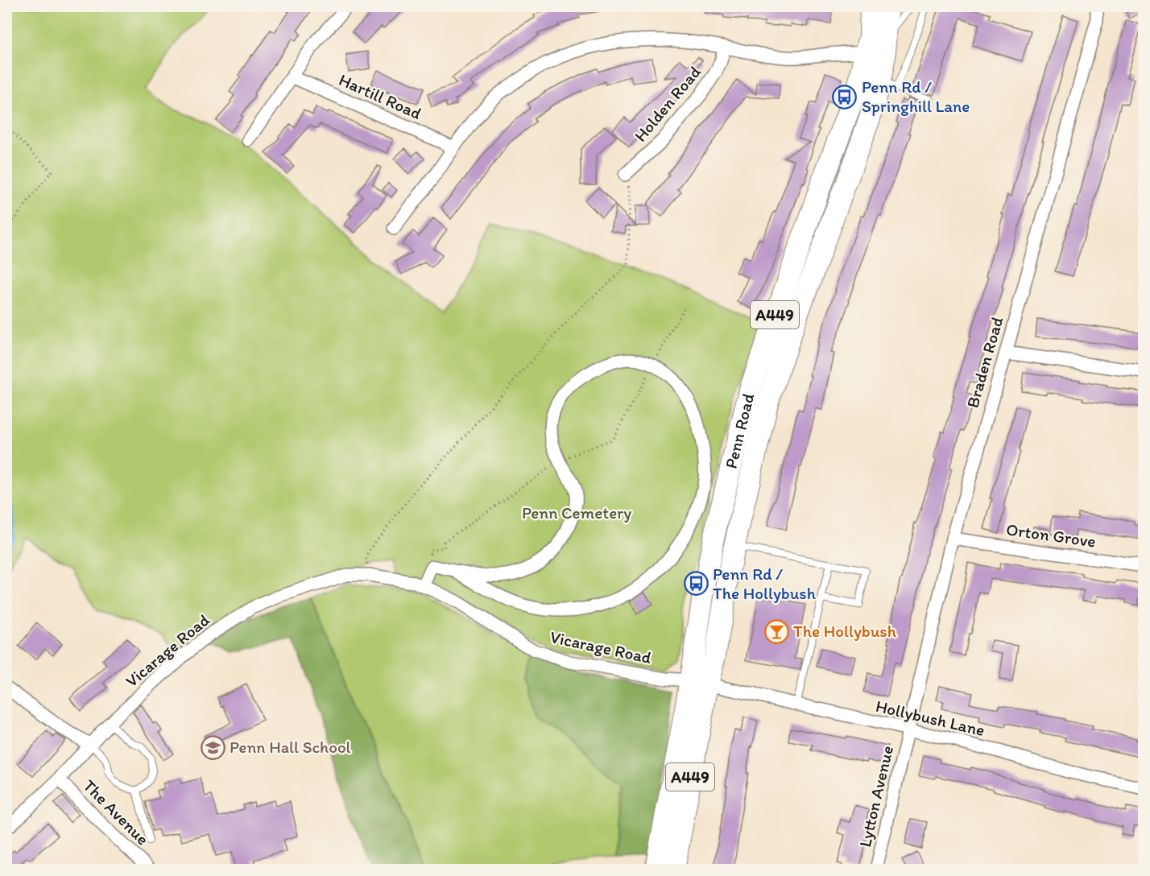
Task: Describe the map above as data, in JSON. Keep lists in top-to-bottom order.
{
  "streets": {
    "highway": ["A449", "Penn Road"],
    "street": [
      "Hartill Road",
      "Holden Road",
      "Braden Road",
      "Orton Grove",
      "Vicarage Road",
      "Hollybush Lane",
      "Lytton Avenue",
      "The Avenue"
    ]
  },
  "crossings": [
    ["Braden Road", "Orton Grove"],
    ["Braden Road", "Hollybush Lane"],
    ["Braden Road", "Lytton Avenue"],
    ["Penn Road", "Vicarage Road"],
    ["Penn Road", "Hollybush Lane"],
    ["Vicarage Road", "Hollybush Lane"],
    ["Vicarage Road", "The Avenue"],
    ["Hollybush Lane", "Lytton Avenue"]
  ],
  "parks": ["Penn Cemetery"],
  "places": {
    "bus stop": ["Penn Rd / Springhill Lane", "Penn Rd / The Hollybush"],
    "bar": ["The Hollybush"],
    "school or university": ["Penn Hall School"]
  }
}
